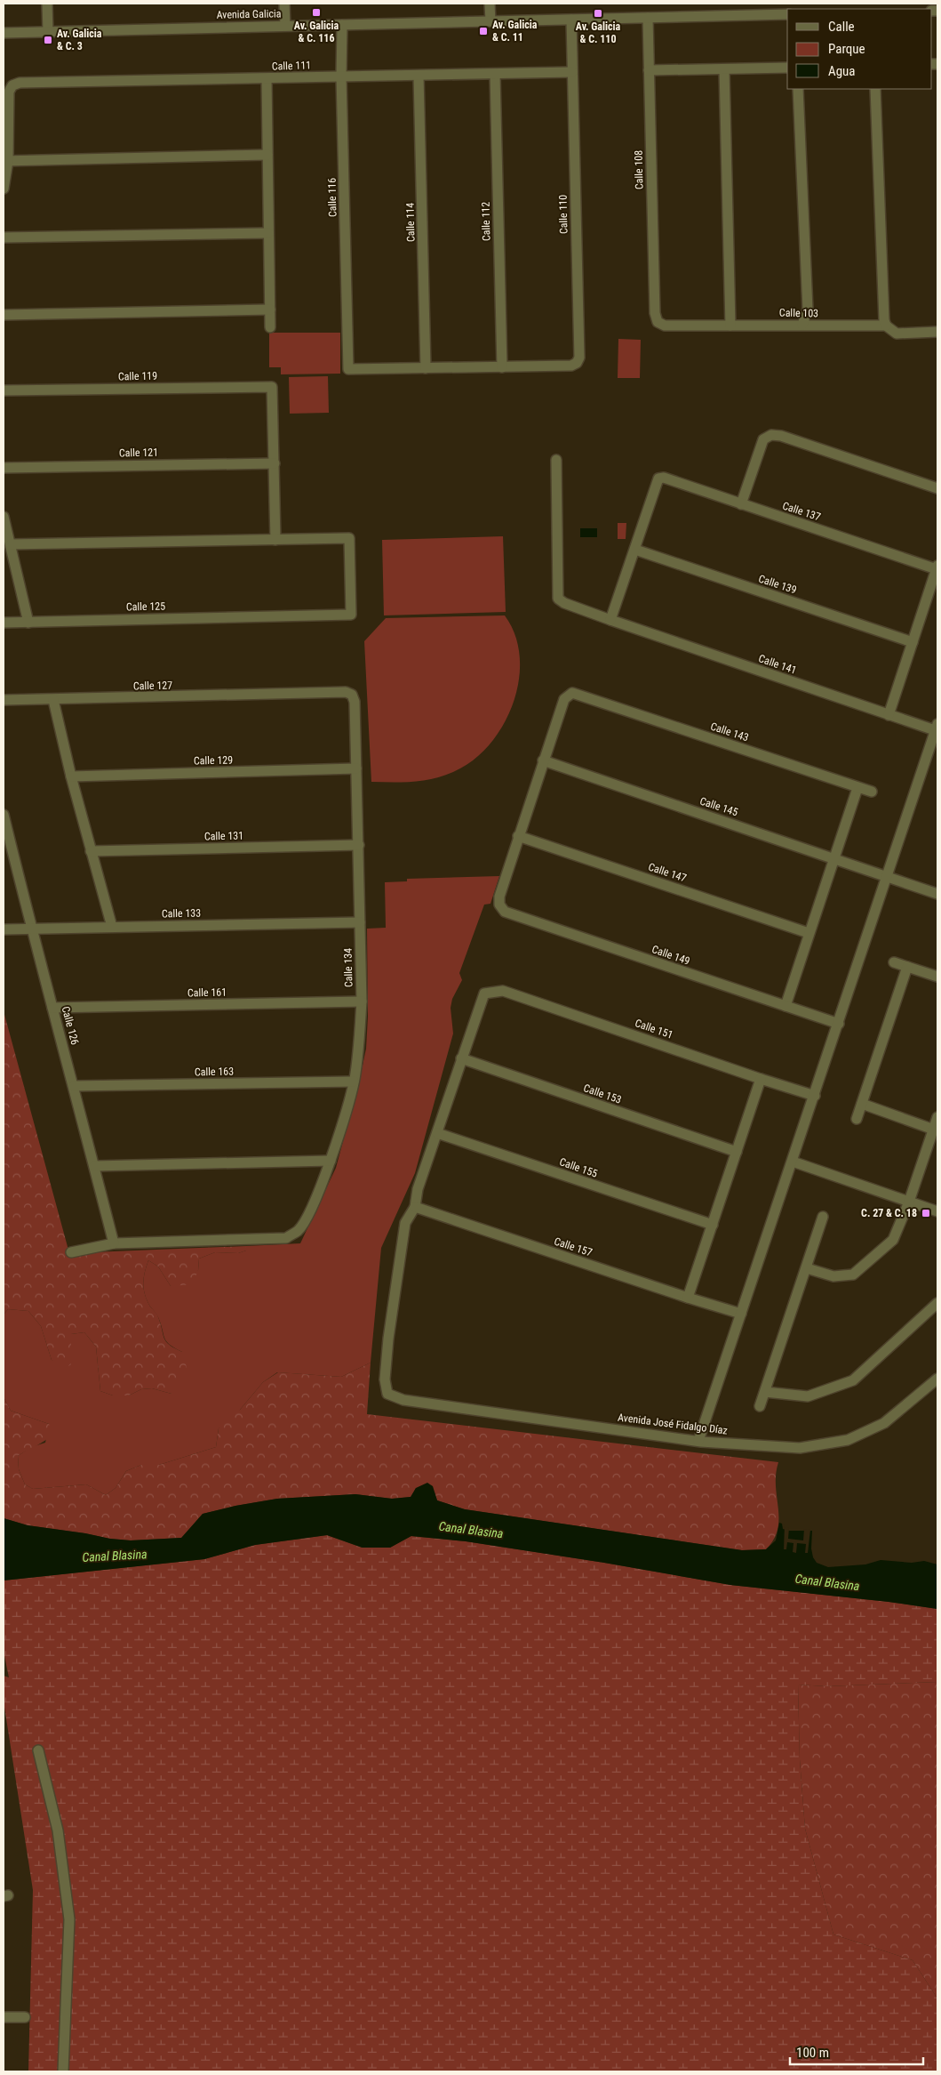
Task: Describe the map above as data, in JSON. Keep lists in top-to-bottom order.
{
  "streets": {
    "street": [
      "Avenida Galicia",
      "Calle 111",
      "Calle 108",
      "Calle 116",
      "Calle 110",
      "Calle 112",
      "Calle 114",
      "Calle 103",
      "Calle 119",
      "Calle 121",
      "Calle 137",
      "Calle 139",
      "Calle 125",
      "Calle 141",
      "Calle 127",
      "Calle 143",
      "Calle 129",
      "Calle 145",
      "Calle 131",
      "Calle 147",
      "Calle 133",
      "Calle 149",
      "Calle 134",
      "Calle 161",
      "Calle 126",
      "Calle 151",
      "Calle 163",
      "Calle 153",
      "Calle 155",
      "Calle 157",
      "Avenida José Fidalgo Díaz"
    ]
  },
  "crossings": [
    ["Avenida Galicia", "Calle 108"],
    ["Avenida Galicia", "Calle 116"],
    ["Avenida Galicia", "Calle 110"],
    ["Calle 111", "Calle 116"],
    ["Calle 111", "Calle 110"],
    ["Calle 111", "Calle 112"],
    ["Calle 111", "Calle 114"],
    ["Calle 108", "Calle 103"],
    ["Calle 116", "Calle 110"],
    ["Calle 110", "Calle 112"],
    ["Calle 110", "Calle 114"],
    ["Calle 119", "Calle 121"],
    ["Calle 137", "Calle 139"],
    ["Calle 127", "Calle 134"],
    ["Calle 143", "Calle 145"],
    ["Calle 129", "Calle 134"],
    ["Calle 131", "Calle 134"],
    ["Calle 147", "Calle 149"],
    ["Calle 133", "Calle 134"],
    ["Calle 133", "Calle 126"],
    ["Calle 134", "Calle 161"],
    ["Calle 134", "Calle 126"],
    ["Calle 134", "Calle 163"],
    ["Calle 161", "Calle 126"],
    ["Calle 126", "Calle 163"],
    ["Calle 151", "Calle 153"],
    ["Calle 157", "Avenida José Fidalgo Díaz"]
  ],
  "water": ["Canal Blasina"],
  "places": {
    "transit": [
      "Av. Galicia & C. 116",
      "Av. Galicia & C. 110",
      "Av. Galicia & C. 11",
      "Av. Galicia & C. 3",
      "C. 27 & C. 18"
    ]
  },
  "legend": ["Calle", "Parque", "Agua"],
  "scale_bar": "100 m"
}
